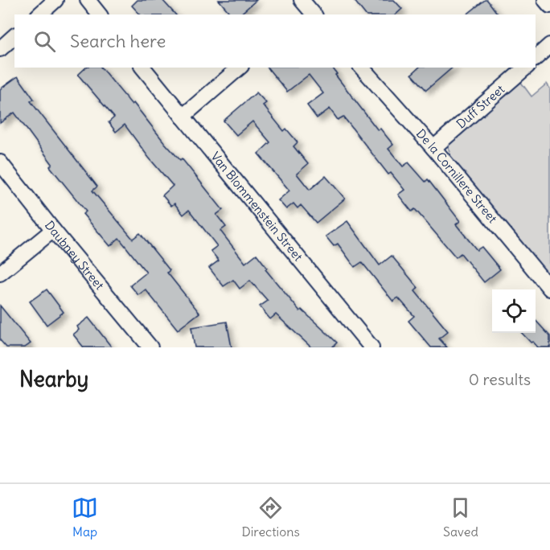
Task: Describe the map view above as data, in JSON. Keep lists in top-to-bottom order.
{
  "streets": {
    "street": [
      "Duff Street",
      "De la Cornillere Street",
      "Van Blommenstein Street",
      "Daubney Street"
    ]
  },
  "crossings": [
    ["Duff Street", "De la Cornillere Street"]
  ],
  "page": {
    "search": "Search here",
    "heading": ["Nearby", "0 results"],
    "nav": ["Map", "Directions", "Saved"]
  }
}
